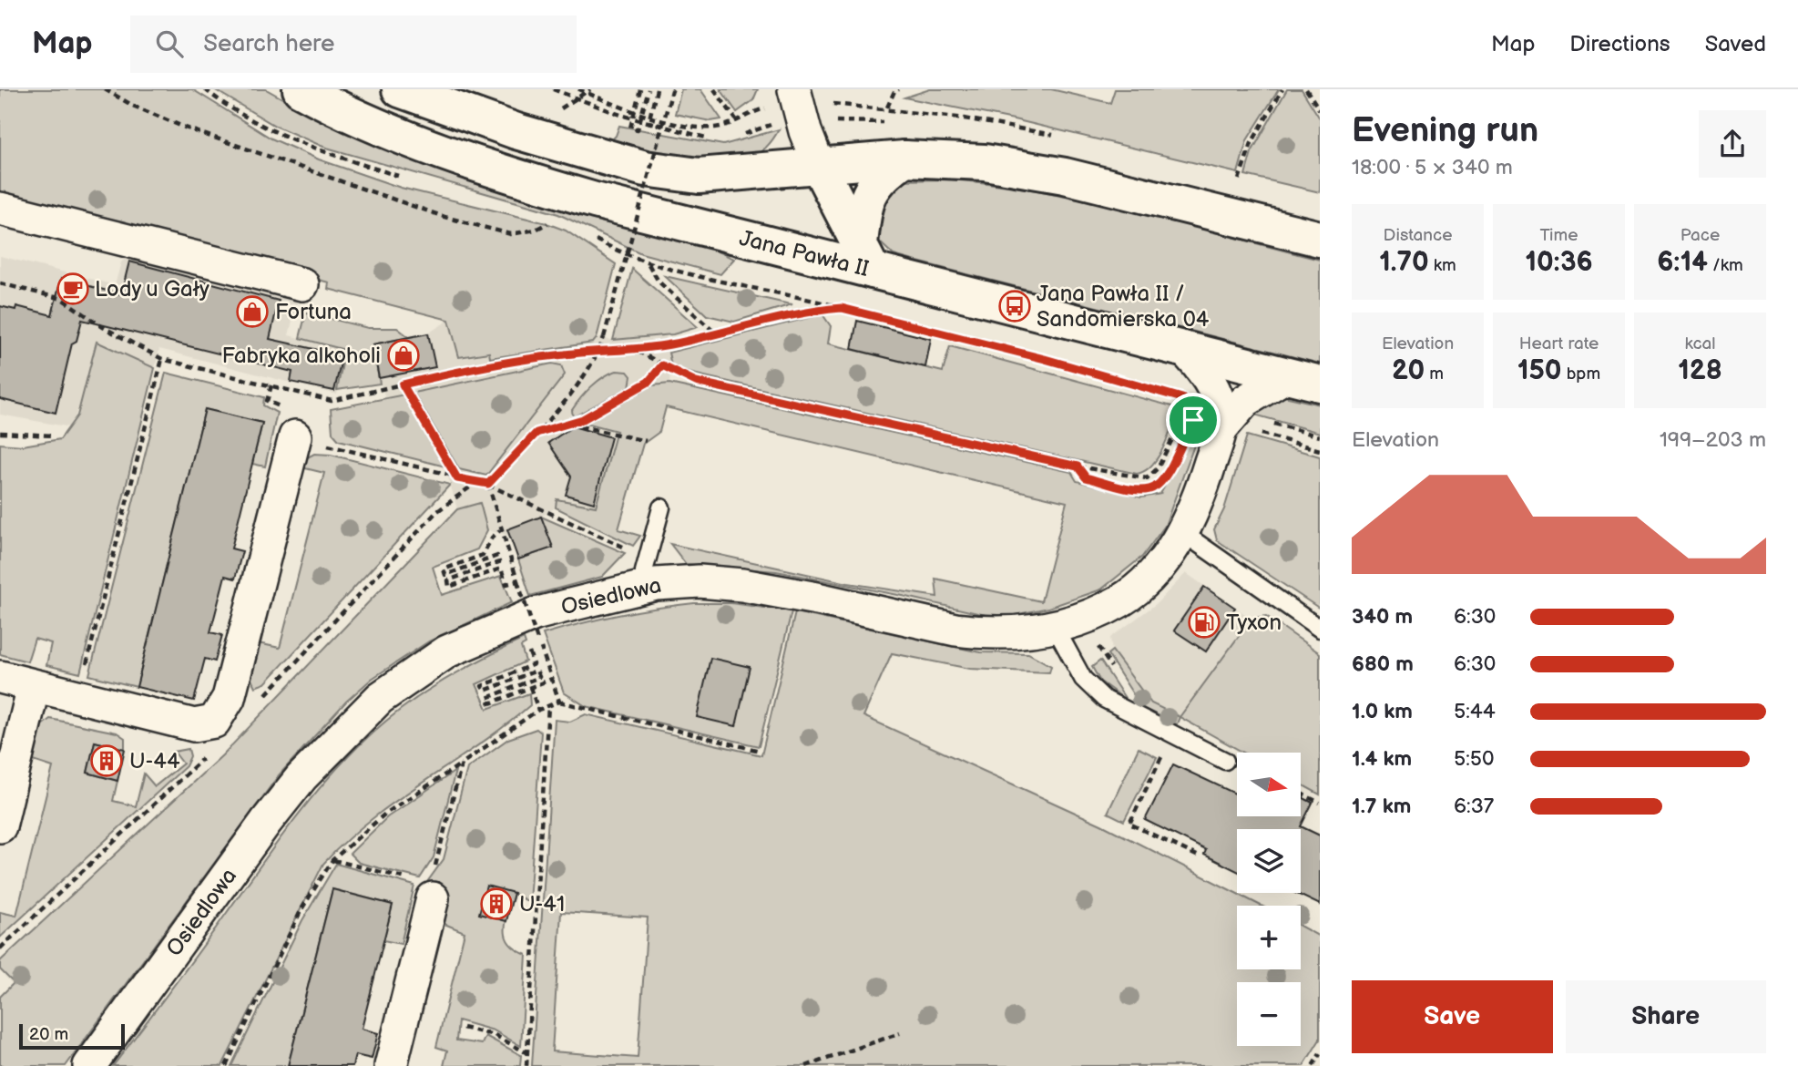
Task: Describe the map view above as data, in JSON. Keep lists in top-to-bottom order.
{
  "streets": {
    "street": ["Jana Pawła II", "Osiedlowa"]
  },
  "crossings": [
    ["Jana Pawła II", "Osiedlowa"]
  ],
  "places": {
    "cafe": ["Lody u Gały"],
    "bus stop": ["Jana Pawła II / Sandomierska 04"],
    "shop": ["Fortuna", "Fabryka alkoholi"],
    "fuel station": ["Tyxon"],
    "building": ["U-44", "U-41"]
  },
  "scale_bar": "20 m",
  "north": "right",
  "page": {
    "header": "Map",
    "search": "Search here",
    "nav": ["Map", "Directions", "Saved"],
    "heading": ["Evening run", "18:00 · 5 × 340 m"],
    "stats": [
      ["Distance", "1.70 km"],
      ["Time", "10:36"],
      ["Pace", "6:14 /km"],
      ["Elevation", "20 m"],
      ["Heart rate", "150 bpm"],
      ["kcal", "128"]
    ],
    "chart": ["Elevation", "199–203 m"],
    "list": [
      {
        "name": "340 m",
        "note": "6:30"
      },
      {
        "name": "680 m",
        "note": "6:30"
      },
      {
        "name": "1.0 km",
        "note": "5:44"
      },
      {
        "name": "1.4 km",
        "note": "5:50"
      },
      {
        "name": "1.7 km",
        "note": "6:37"
      }
    ],
    "map_buttons": ["+", "−"],
    "buttons": ["Save", "Share"],
    "scale": "20 m"
  }
}
